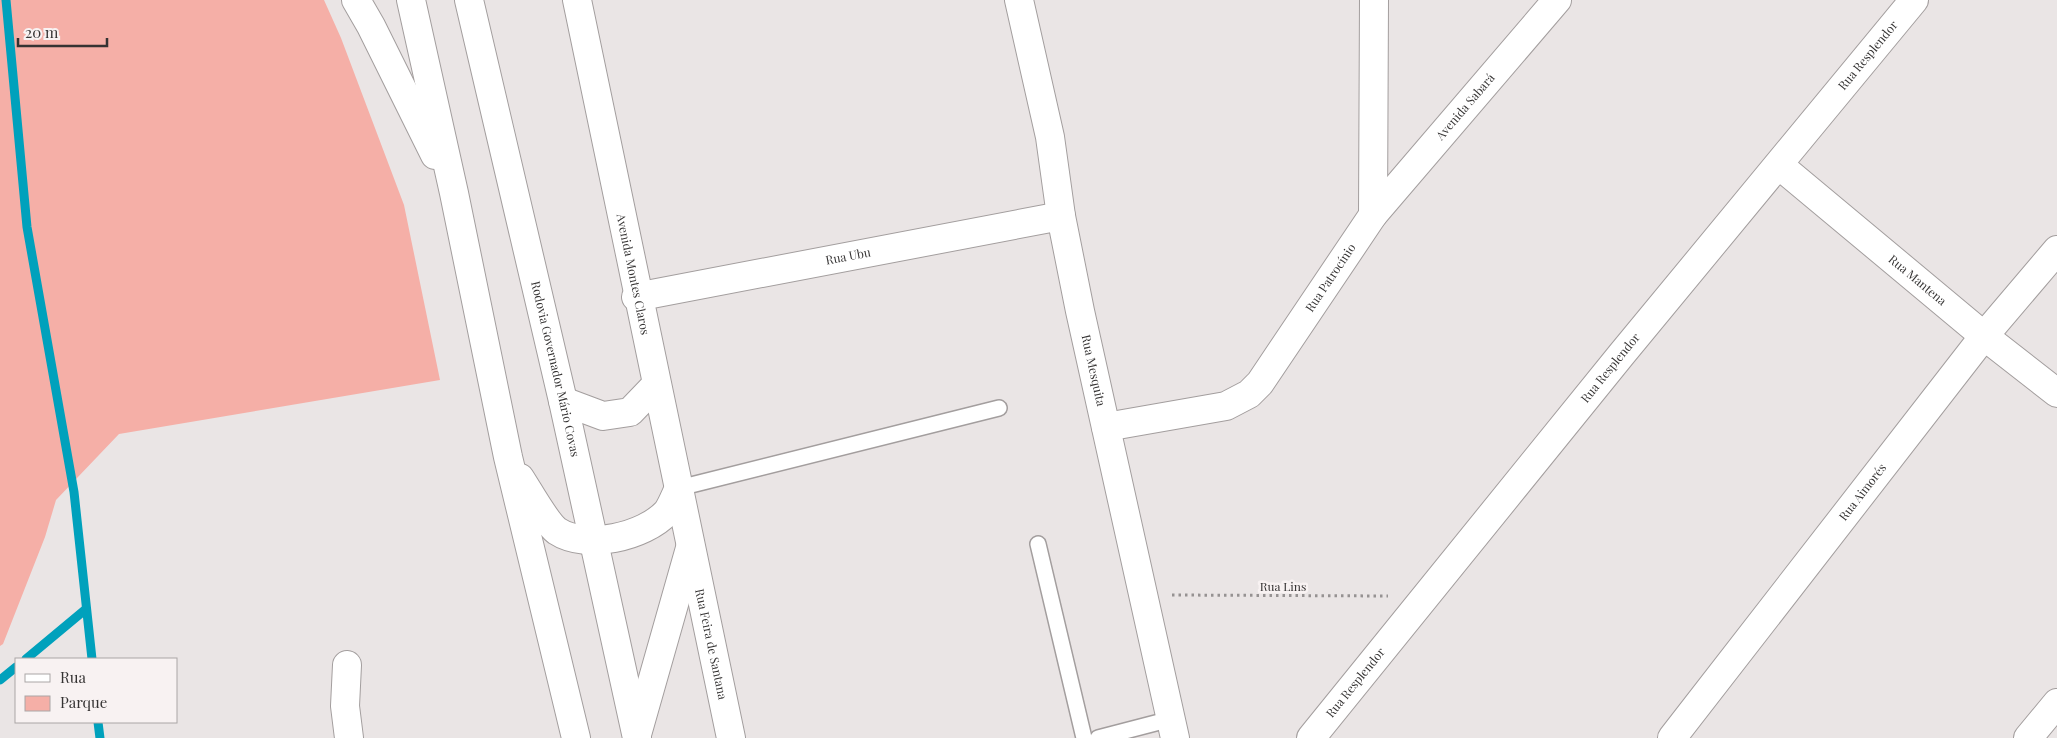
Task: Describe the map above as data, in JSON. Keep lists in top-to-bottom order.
{
  "streets": {
    "street": [
      "Rua Resplendor",
      "Avenida Sabará",
      "Rua Ubu",
      "Avenida Montes Claros",
      "Rua Patrocínio",
      "Rua Mantena",
      "Rodovia Governador Mário Covas",
      "Rua Mesquita",
      "Rua Aimorés",
      "Rua Feira de Santana"
    ],
    "path": ["Rua Lins"]
  },
  "crossings": [
    ["Rua Resplendor", "Rua Mantena"],
    ["Rua Resplendor", "Rua Lins"],
    ["Avenida Sabará", "Rua Patrocínio"],
    ["Rua Ubu", "Avenida Montes Claros"],
    ["Rua Ubu", "Rua Mesquita"],
    ["Avenida Montes Claros", "Rua Feira de Santana"],
    ["Rua Patrocínio", "Rua Mesquita"],
    ["Rua Mantena", "Rua Aimorés"],
    ["Rua Mesquita", "Rua Lins"]
  ],
  "legend": ["Rua", "Parque"],
  "scale_bar": "20 m"
}
